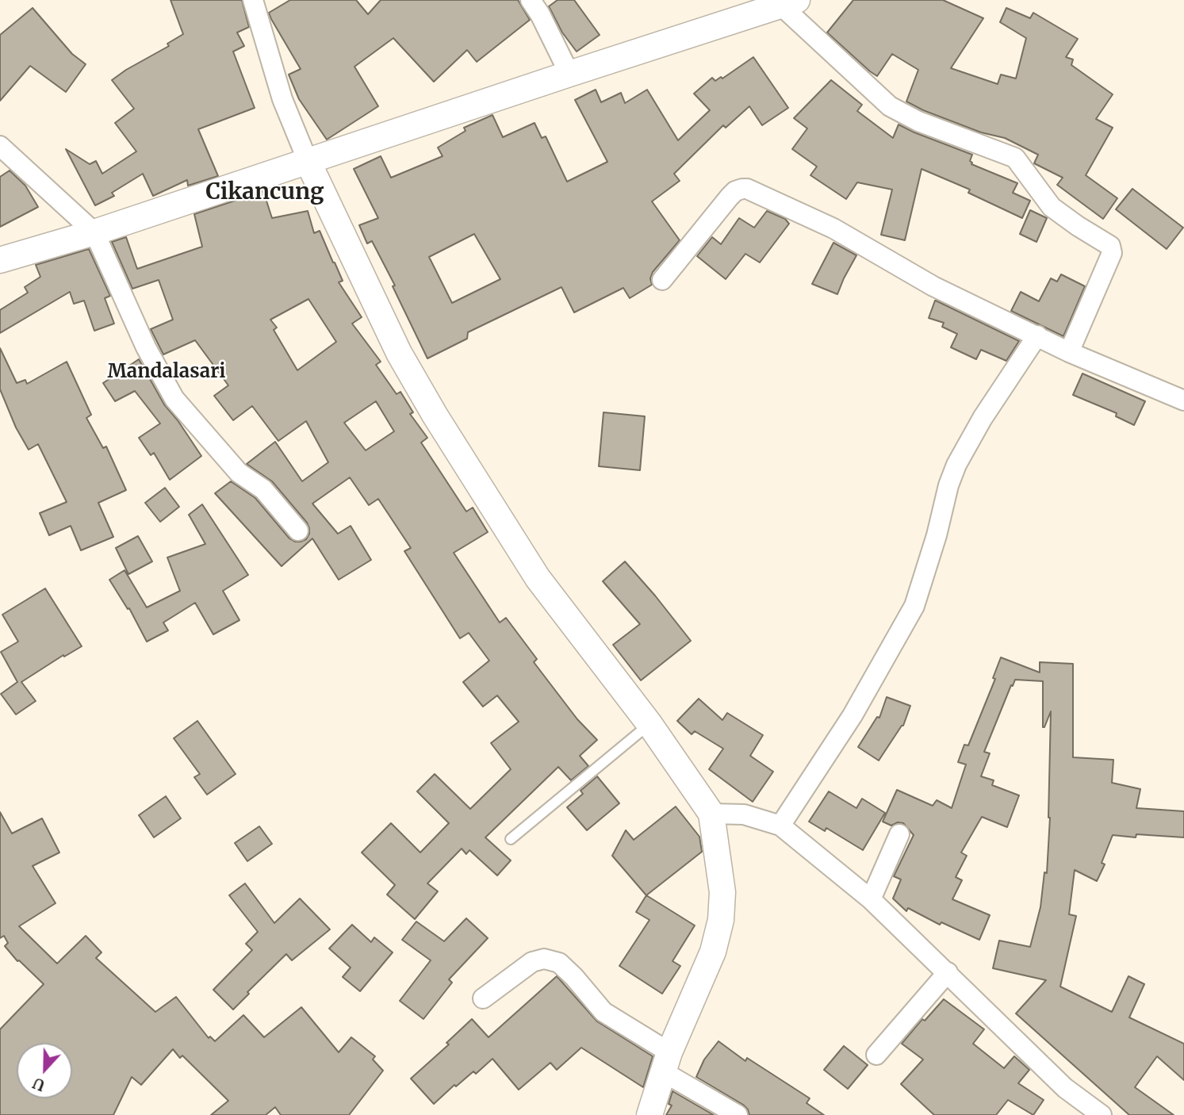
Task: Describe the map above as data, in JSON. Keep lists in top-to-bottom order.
{
  "districts": ["Cikancung", "Mandalasari"],
  "north": "bottom"
}
